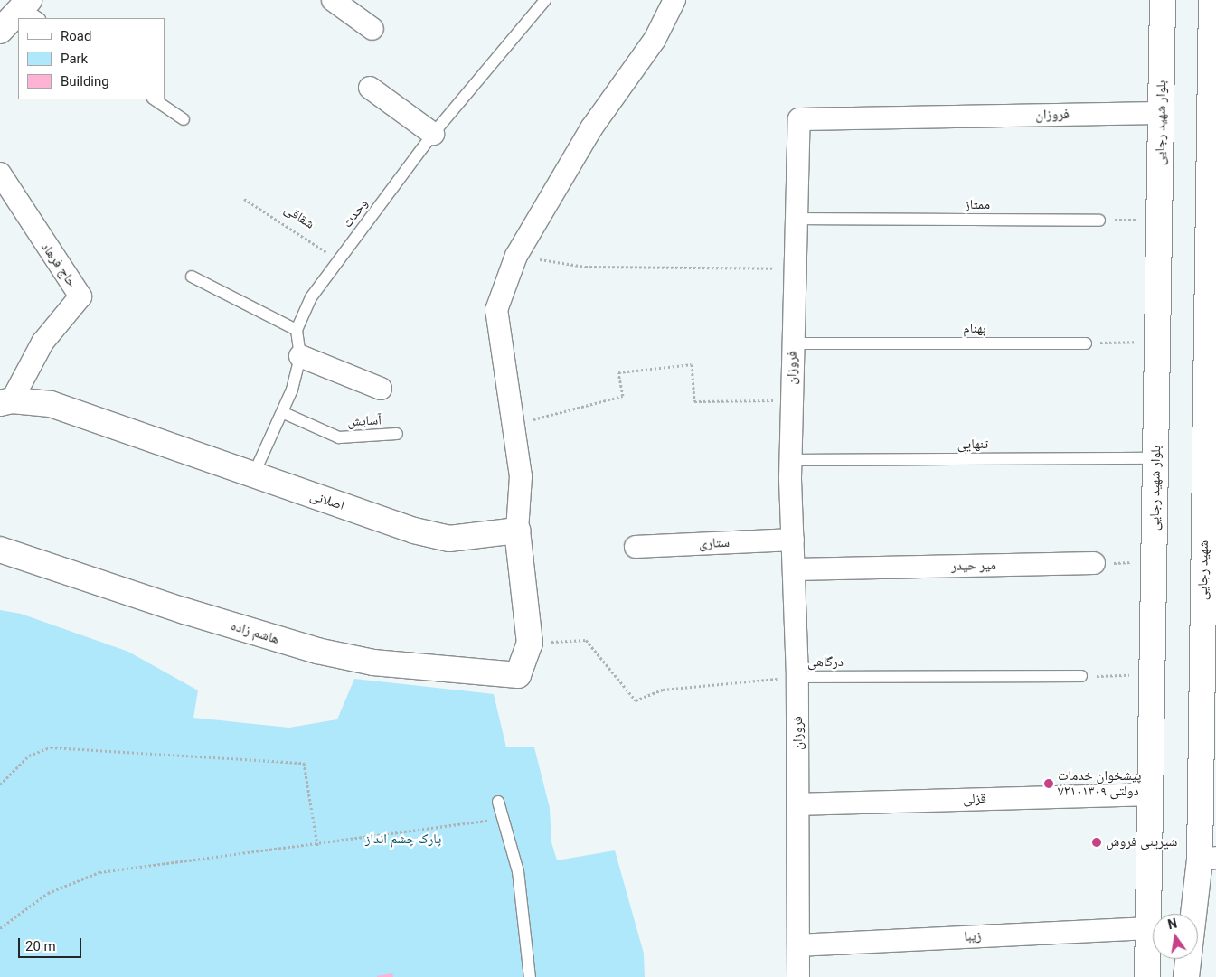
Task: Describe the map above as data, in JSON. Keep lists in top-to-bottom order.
{
  "streets": {
    "main road": [
      "بلوار شهید رجایی",
      "اصلانی",
      "شهید رجایی",
      "هاشم زاده"
    ],
    "street": [
      "فروزان",
      "حاج فرهاد",
      "ستاری",
      "میر حیدر",
      "قزلی",
      "زیبا"
    ],
    "lane": [
      "ممتاز",
      "وحدت",
      "بهنام",
      "آسایش",
      "تنهایی",
      "درگاهی"
    ],
    "path": ["شقاقی"]
  },
  "crossings": [
    ["فروزان", "بلوار شهید رجایی"],
    ["فروزان", "ممتاز"],
    ["فروزان", "بهنام"],
    ["فروزان", "تنهایی"],
    ["فروزان", "ستاری"],
    ["فروزان", "میر حیدر"],
    ["فروزان", "درگاهی"],
    ["فروزان", "قزلی"],
    ["فروزان", "زیبا"],
    ["بلوار شهید رجایی", "تنهایی"],
    ["بلوار شهید رجایی", "قزلی"],
    ["بلوار شهید رجایی", "زیبا"],
    ["وحدت", "شقاقی"],
    ["حاج فرهاد", "اصلانی"],
    ["هاشم زاده", "درگاهی"]
  ],
  "parks": ["پارک چشم انداز"],
  "places": ["پیشخوان خدمات دولتی ۷۲۱۰۱۳۰۹", "شیرینی فروش"],
  "legend": ["Road", "Park", "Building"],
  "scale_bar": "20 m",
  "north": "top"
}
